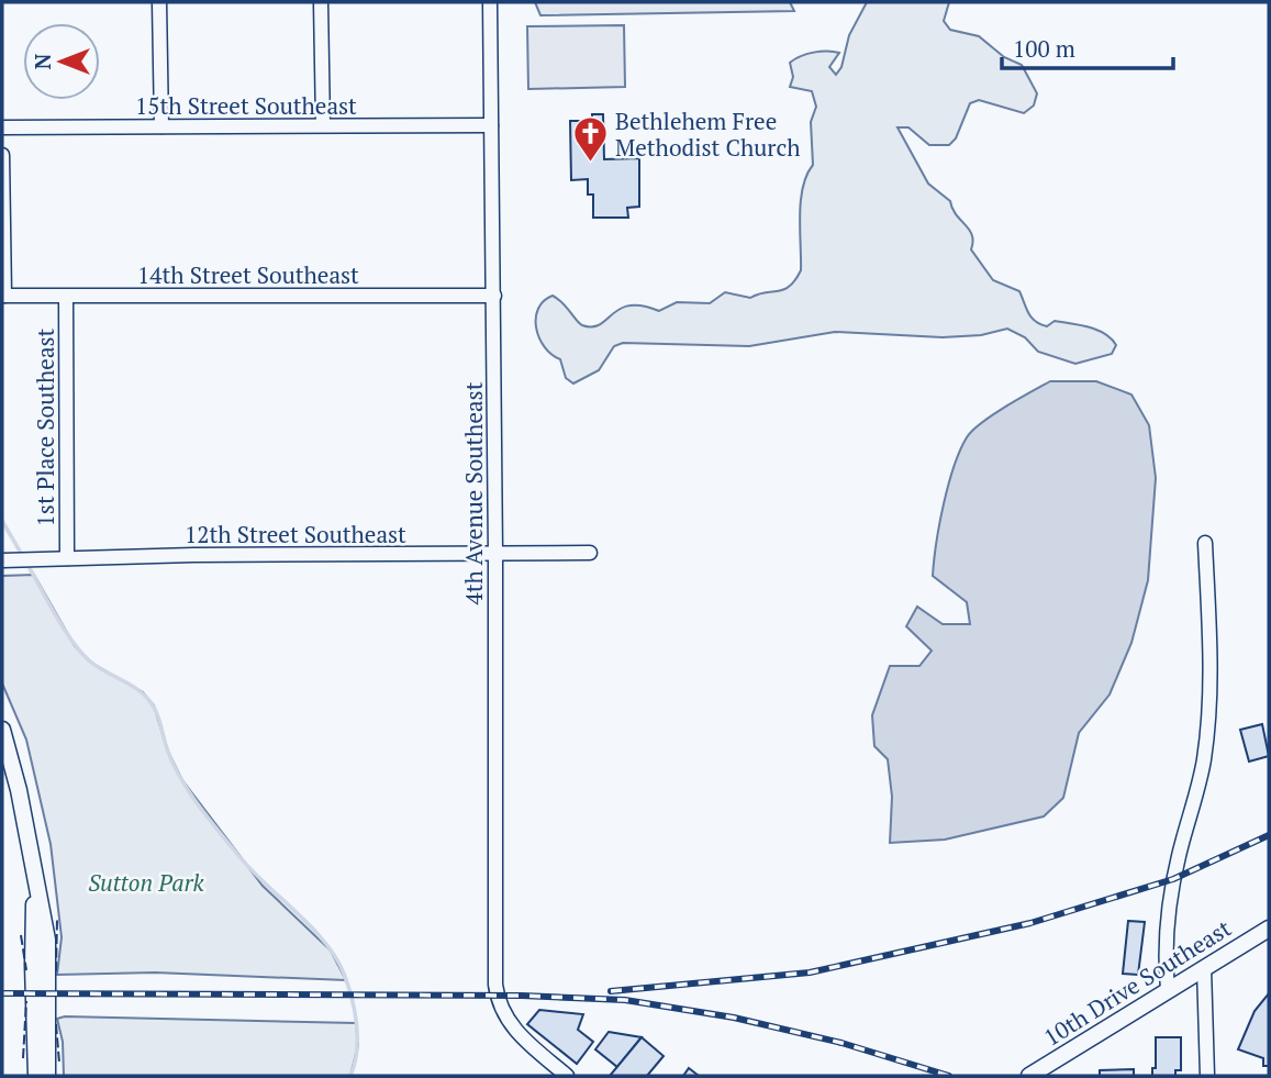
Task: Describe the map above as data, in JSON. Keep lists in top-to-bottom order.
{
  "streets": {
    "main road": ["10th Drive Southeast"],
    "street": [
      "15th Street Southeast",
      "14th Street Southeast",
      "1st Place Southeast",
      "4th Avenue Southeast",
      "12th Street Southeast"
    ]
  },
  "crossings": [
    ["15th Street Southeast", "4th Avenue Southeast"],
    ["14th Street Southeast", "1st Place Southeast"],
    ["14th Street Southeast", "4th Avenue Southeast"],
    ["1st Place Southeast", "12th Street Southeast"],
    ["4th Avenue Southeast", "12th Street Southeast"]
  ],
  "parks": ["Sutton Park"],
  "places": {
    "church": ["Bethlehem Free Methodist Church"]
  },
  "scale_bar": "100 m",
  "north": "left"
}
